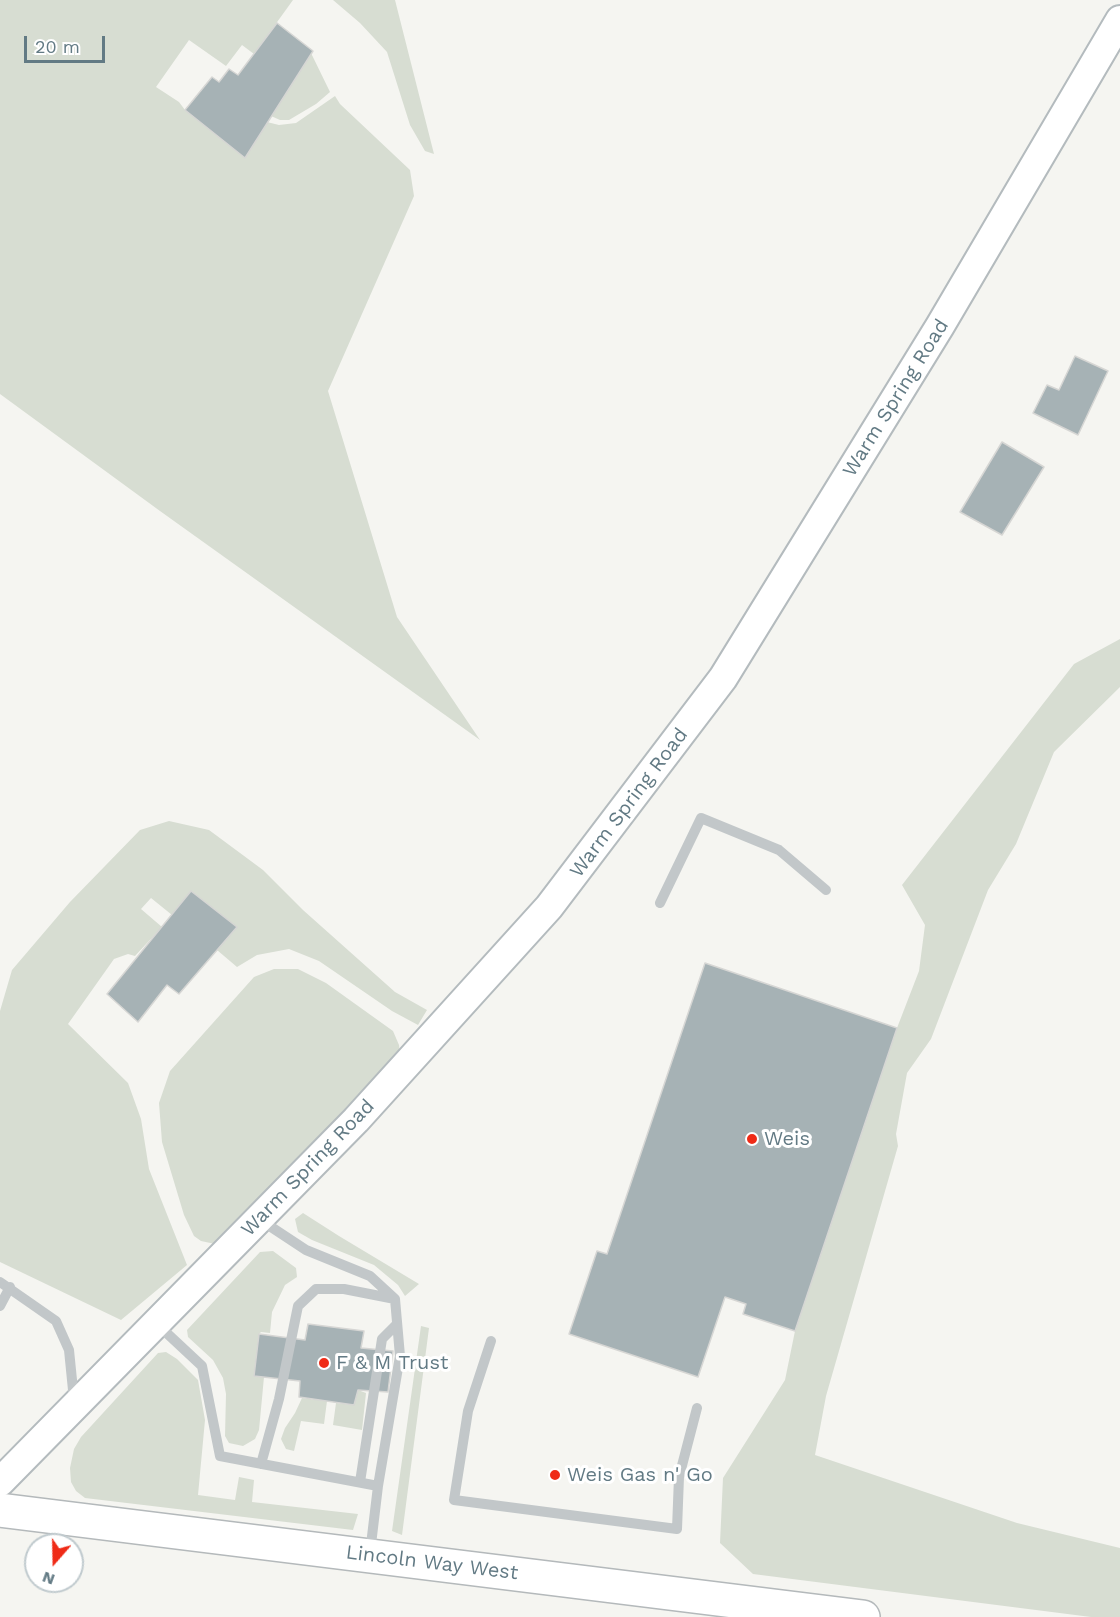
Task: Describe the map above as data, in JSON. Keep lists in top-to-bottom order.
{
  "streets": {
    "highway": ["Lincoln Way West"],
    "main road": ["Warm Spring Road"]
  },
  "places": ["Weis", "F & M Trust", "Weis Gas n' Go"],
  "scale_bar": "20 m",
  "north": "bottom"
}
